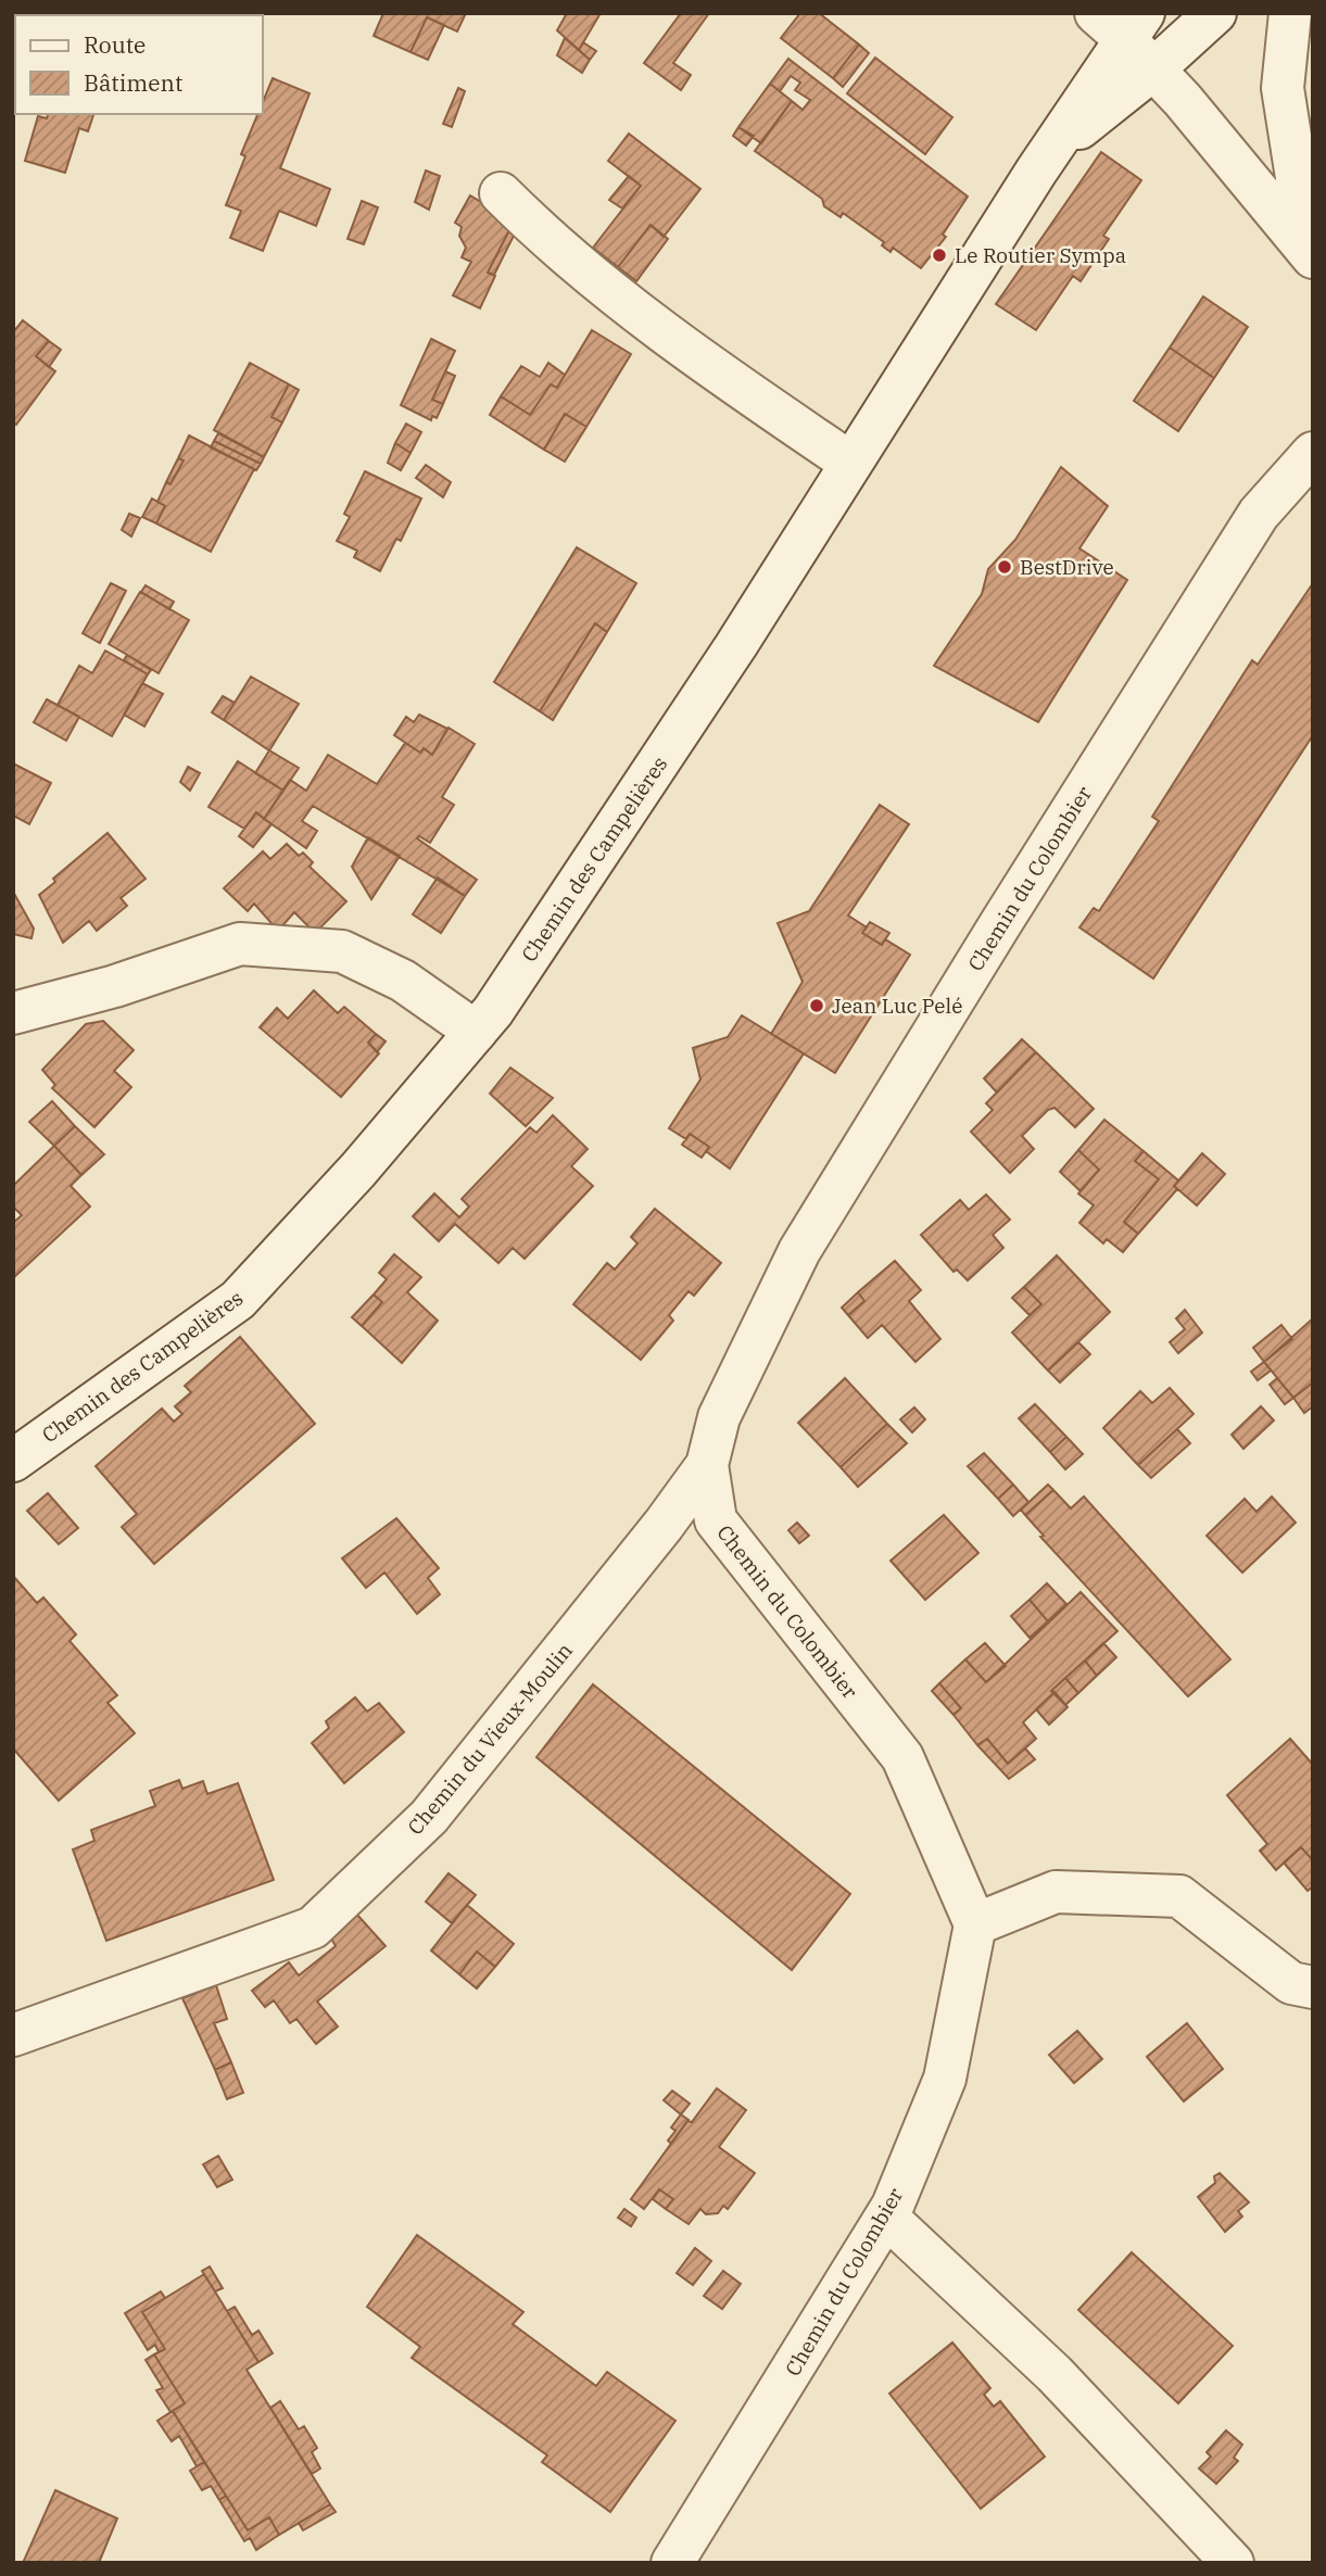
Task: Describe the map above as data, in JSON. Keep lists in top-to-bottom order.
{
  "streets": {
    "street": ["Chemin des Campelières", "Chemin du Colombier", "Chemin du Vieux-Moulin"]
  },
  "crossings": [
    ["Chemin du Colombier", "Chemin du Vieux-Moulin"]
  ],
  "places": ["Le Routier Sympa", "BestDrive", "Jean Luc Pelé"],
  "legend": ["Route", "Bâtiment"]
}
